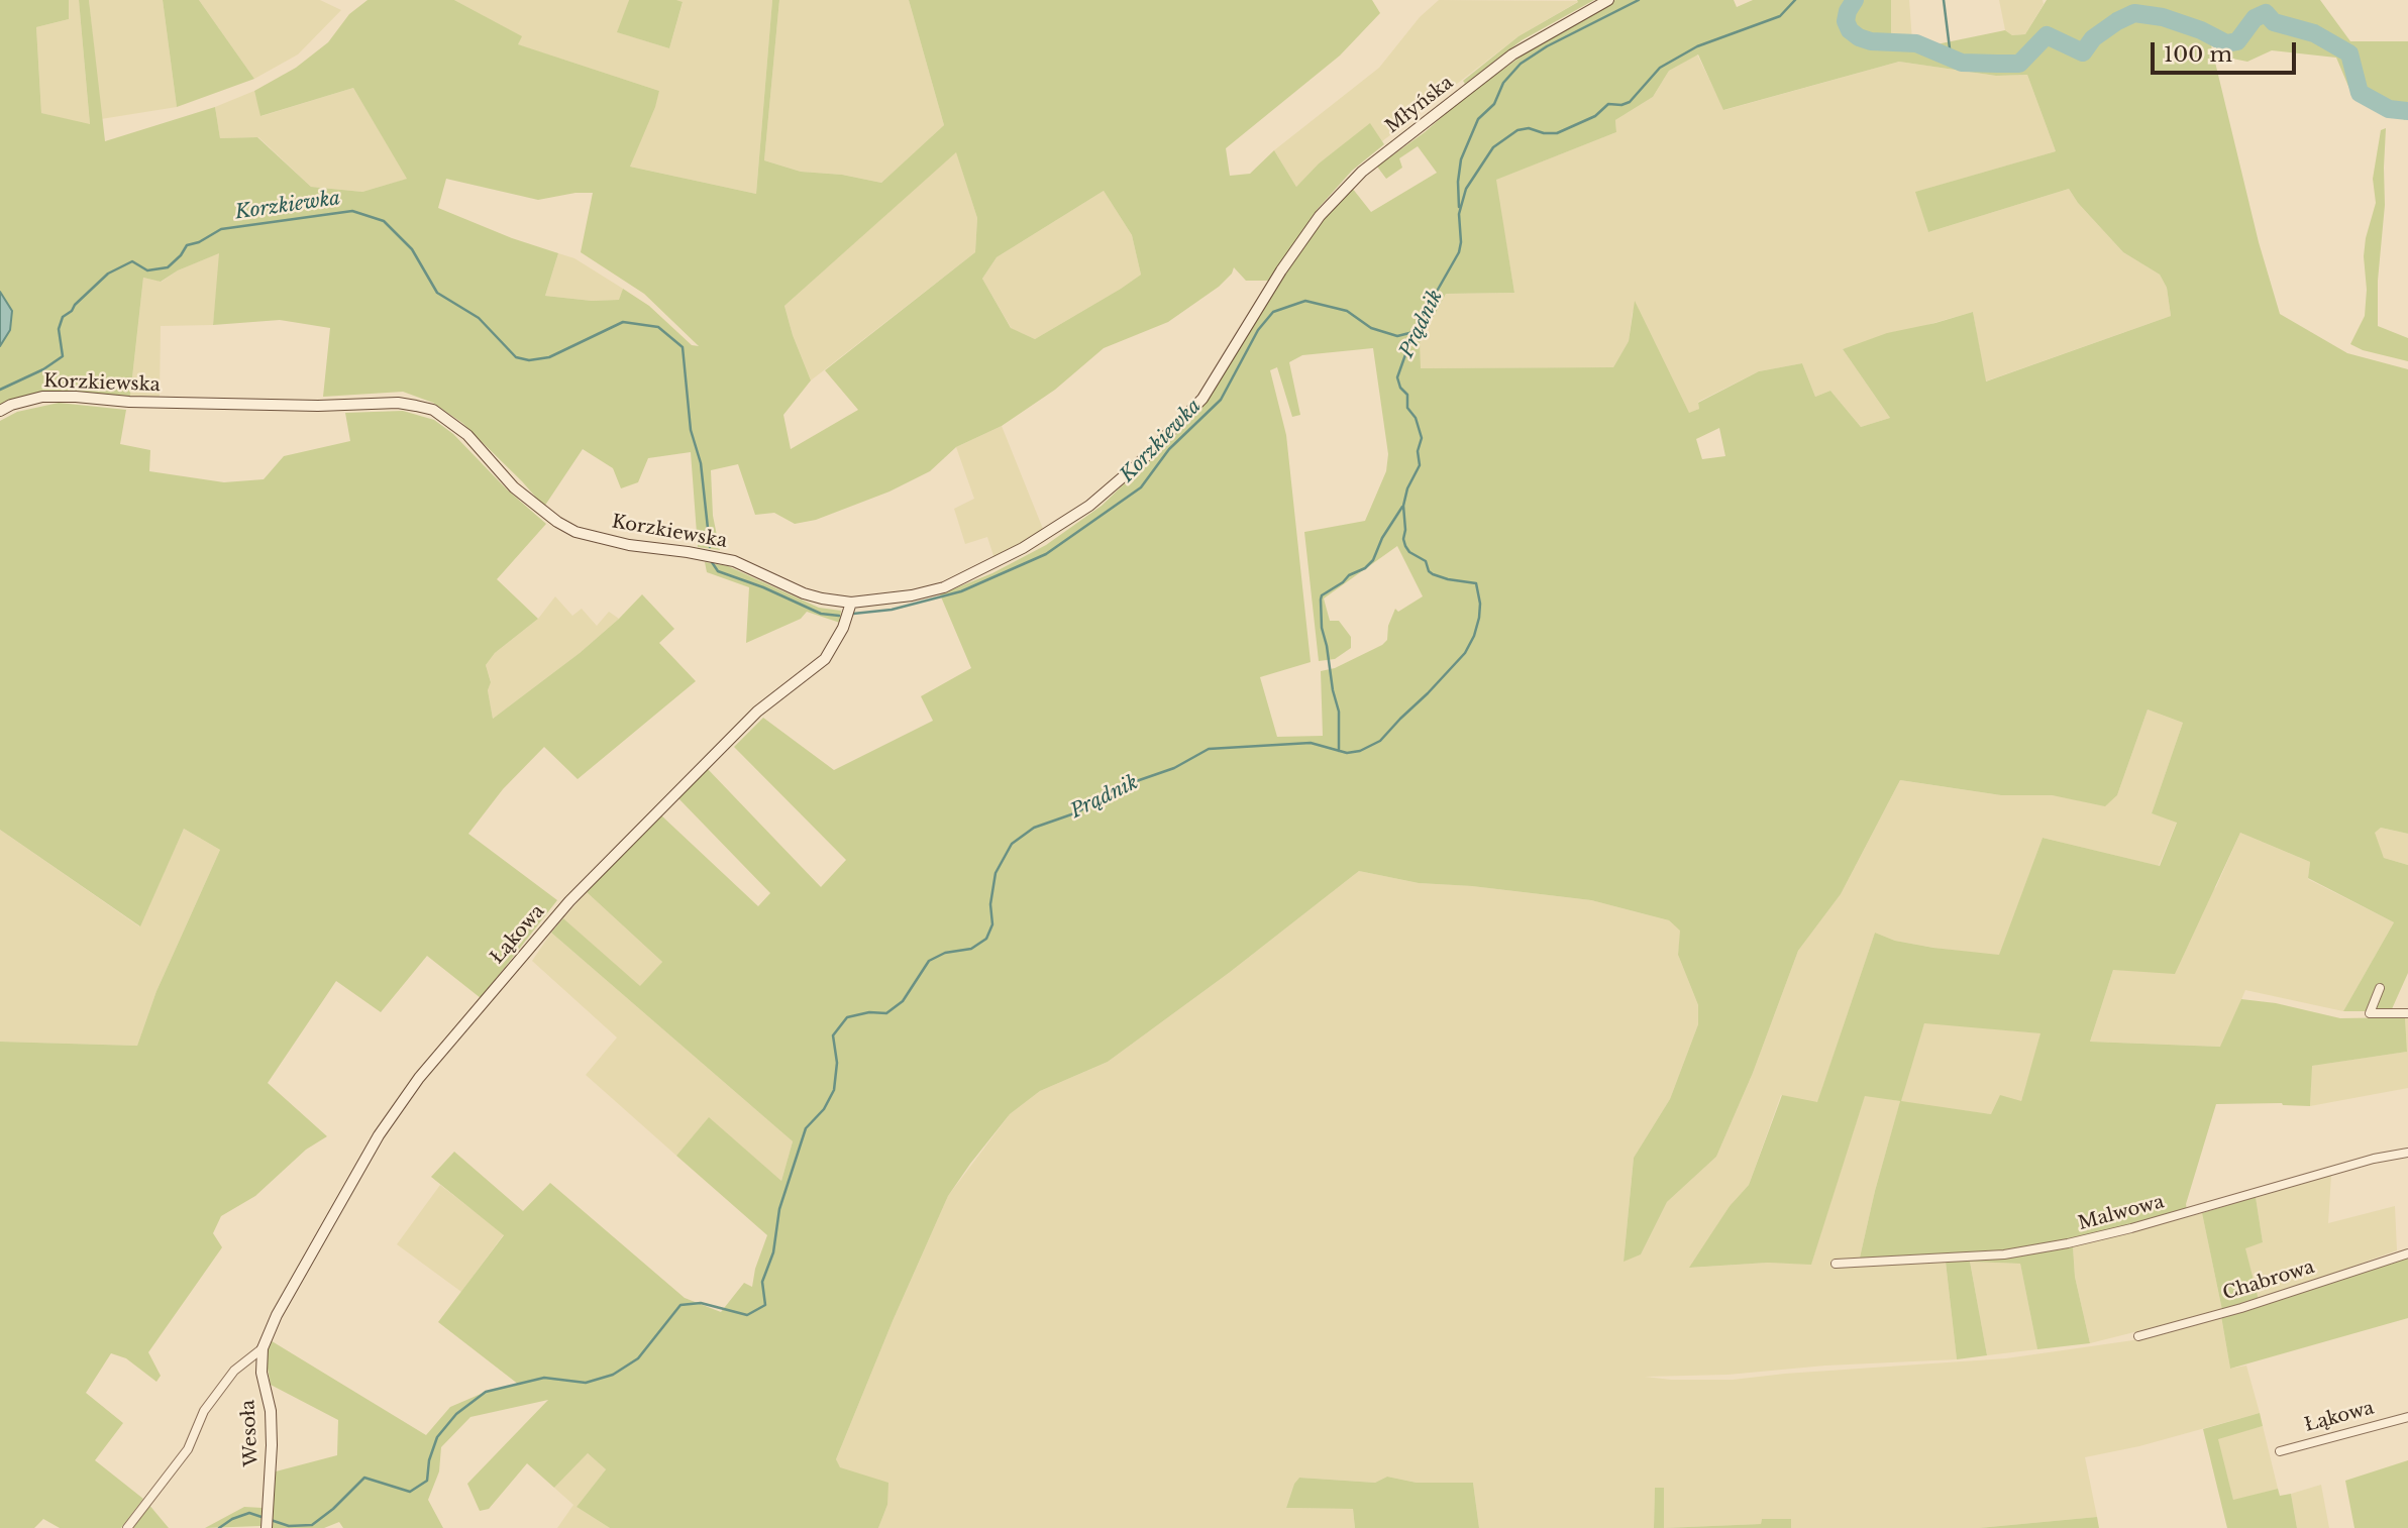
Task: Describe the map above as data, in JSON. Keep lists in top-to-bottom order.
{
  "streets": {
    "street": [
      "Młyńska",
      "Korzkiewska",
      "Łąkowa",
      "Malwowa",
      "Chabrowa",
      "Wesoła"
    ]
  },
  "crossings": [
    ["Młyńska", "Korzkiewska"],
    ["Korzkiewska", "Łąkowa"],
    ["Łąkowa", "Wesoła"]
  ],
  "water": ["Korzkiewka", "Prądnik"],
  "scale_bar": "100 m"
}
